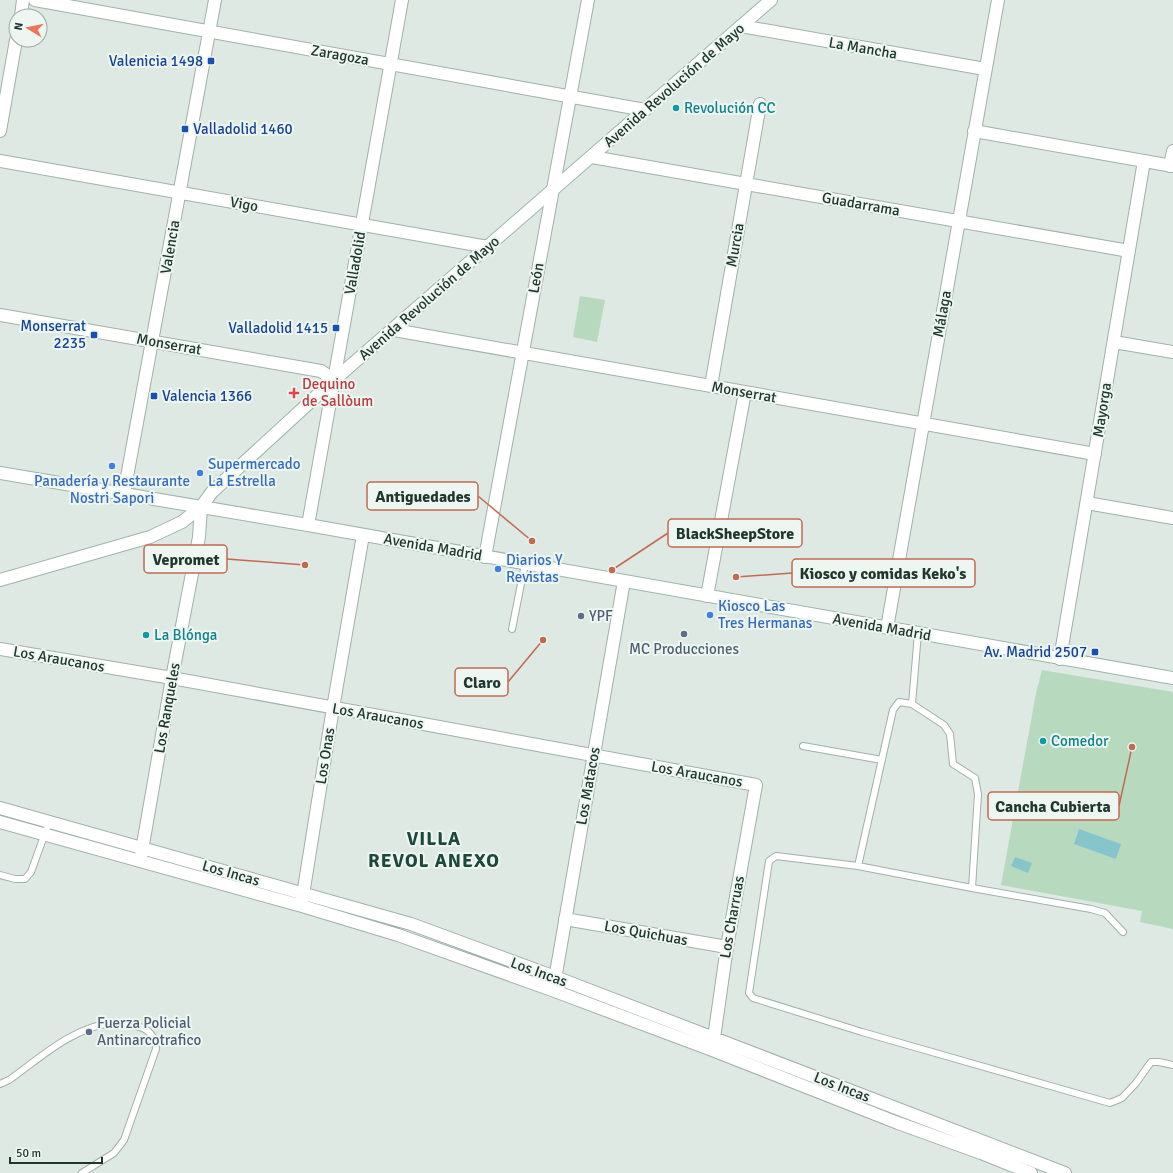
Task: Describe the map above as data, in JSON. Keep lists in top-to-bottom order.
{
  "streets": {
    "street": [
      "La Mancha",
      "Zaragoza",
      "Avenida Revolución de Mayo",
      "Vigo",
      "Guadarrama",
      "Murcia",
      "Valencia",
      "Valladolid",
      "León",
      "Málaga",
      "Monserrat",
      "Mayorga",
      "Avenida Madrid",
      "Los Araucanos",
      "Los Ranqueles",
      "Los Onas",
      "Los Matacos",
      "Los Incas",
      "Los Charruas",
      "Los Quichuas"
    ]
  },
  "crossings": [
    ["La Mancha", "Avenida Revolución de Mayo"],
    ["La Mancha", "Málaga"],
    ["Zaragoza", "Avenida Revolución de Mayo"],
    ["Zaragoza", "Valencia"],
    ["Zaragoza", "Valladolid"],
    ["Zaragoza", "León"],
    ["Avenida Revolución de Mayo", "Vigo"],
    ["Avenida Revolución de Mayo", "Guadarrama"],
    ["Avenida Revolución de Mayo", "Valladolid"],
    ["Avenida Revolución de Mayo", "León"],
    ["Avenida Revolución de Mayo", "Monserrat"],
    ["Avenida Revolución de Mayo", "Avenida Madrid"],
    ["Avenida Revolución de Mayo", "Los Ranqueles"],
    ["Vigo", "Valencia"],
    ["Vigo", "Valladolid"],
    ["Guadarrama", "Murcia"],
    ["Guadarrama", "Málaga"],
    ["Guadarrama", "Mayorga"],
    ["Murcia", "Monserrat"],
    ["Valencia", "Monserrat"],
    ["Valencia", "Avenida Madrid"],
    ["Valladolid", "Monserrat"],
    ["Valladolid", "Avenida Madrid"],
    ["León", "Monserrat"],
    ["León", "Avenida Madrid"],
    ["Málaga", "Monserrat"],
    ["Málaga", "Avenida Madrid"],
    ["Monserrat", "Mayorga"],
    ["Mayorga", "Avenida Madrid"],
    ["Avenida Madrid", "Los Ranqueles"],
    ["Avenida Madrid", "Los Onas"],
    ["Avenida Madrid", "Los Matacos"],
    ["Los Araucanos", "Los Ranqueles"],
    ["Los Araucanos", "Los Onas"],
    ["Los Araucanos", "Los Matacos"],
    ["Los Araucanos", "Los Charruas"],
    ["Los Ranqueles", "Los Incas"],
    ["Los Onas", "Los Incas"],
    ["Los Matacos", "Los Incas"],
    ["Los Matacos", "Los Quichuas"],
    ["Los Incas", "Los Charruas"],
    ["Los Charruas", "Los Quichuas"]
  ],
  "districts": ["VILLA REVOL ANEXO"],
  "places": {
    "transit": [
      "Valenicia 1498",
      "Valladolid 1460",
      "Valladolid 1415",
      "Monserrat 2235",
      "Valencia 1366",
      "Av. Madrid 2507"
    ],
    "other": [
      "Revolución CC",
      "Panadería y Restaurante Nostri Sapori",
      "Supermercado La Estrella",
      "Antiguedades",
      "Vepromet",
      "Diarios Y Revistas",
      "BlackSheepStore",
      "Kiosco y comidas Keko's",
      "Kiosco Las Tres Hermanas",
      "YPF",
      "MC Producciones",
      "La Blónga",
      "Claro",
      "Comedor",
      "Cancha Cubierta",
      "Fuerza Policial Antinarcotrafico"
    ],
    "health": ["Dequino de Sallòum"]
  },
  "scale_bar": "50 m",
  "north": "left"
}
